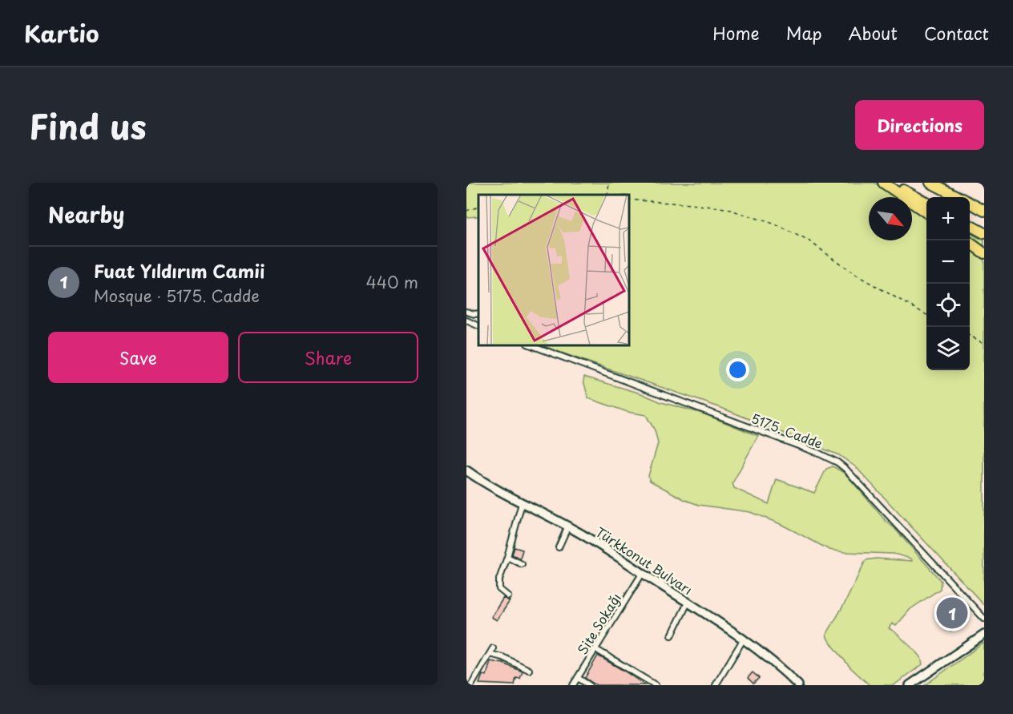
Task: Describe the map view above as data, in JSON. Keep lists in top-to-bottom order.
{
  "streets": {
    "street": ["5175. Cadde", "Türkkonut Bulvarı", "Site Sokağı"]
  },
  "crossings": [
    ["Türkkonut Bulvarı", "Site Sokağı"]
  ],
  "north": "bottom right",
  "page": {
    "header": "Kartio",
    "nav": [
      "Home",
      "Map",
      "About",
      "Contact"
    ],
    "title": "Find us",
    "buttons": [
      "Directions",
      ["Save", "Share"]
    ],
    "heading": "Nearby",
    "map_buttons": ["+", "−"],
    "list": [
      {
        "mark": "1",
        "name": "Fuat Yıldırım Camii",
        "note": "Mosque · 5175. Cadde",
        "value": "440 m"
      }
    ],
    "pins": "1"
  }
}
